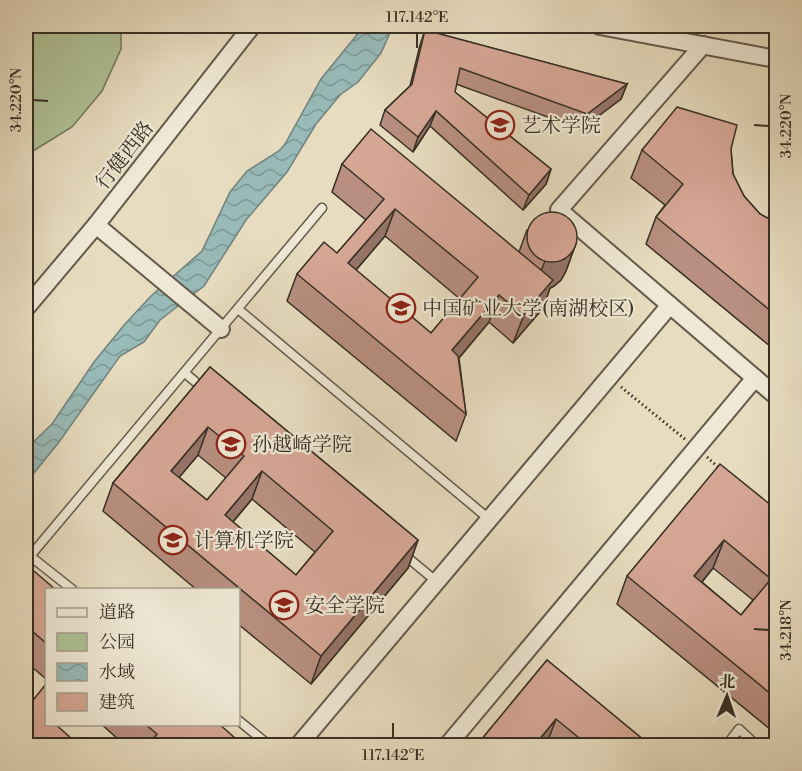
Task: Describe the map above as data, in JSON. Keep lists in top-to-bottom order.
{
  "streets": {
    "street": ["行健西路"]
  },
  "places": {
    "school or university": [
      "艺术学院",
      "中国矿业大学(南湖校区)",
      "孙越崎学院",
      "计算机学院",
      "安全学院"
    ]
  },
  "legend": [
    "道路",
    "公园",
    "水域",
    "建筑"
  ],
  "north": "top",
  "coordinates": ["117.142°E", "34.220°N", "34.218°N"]
}
